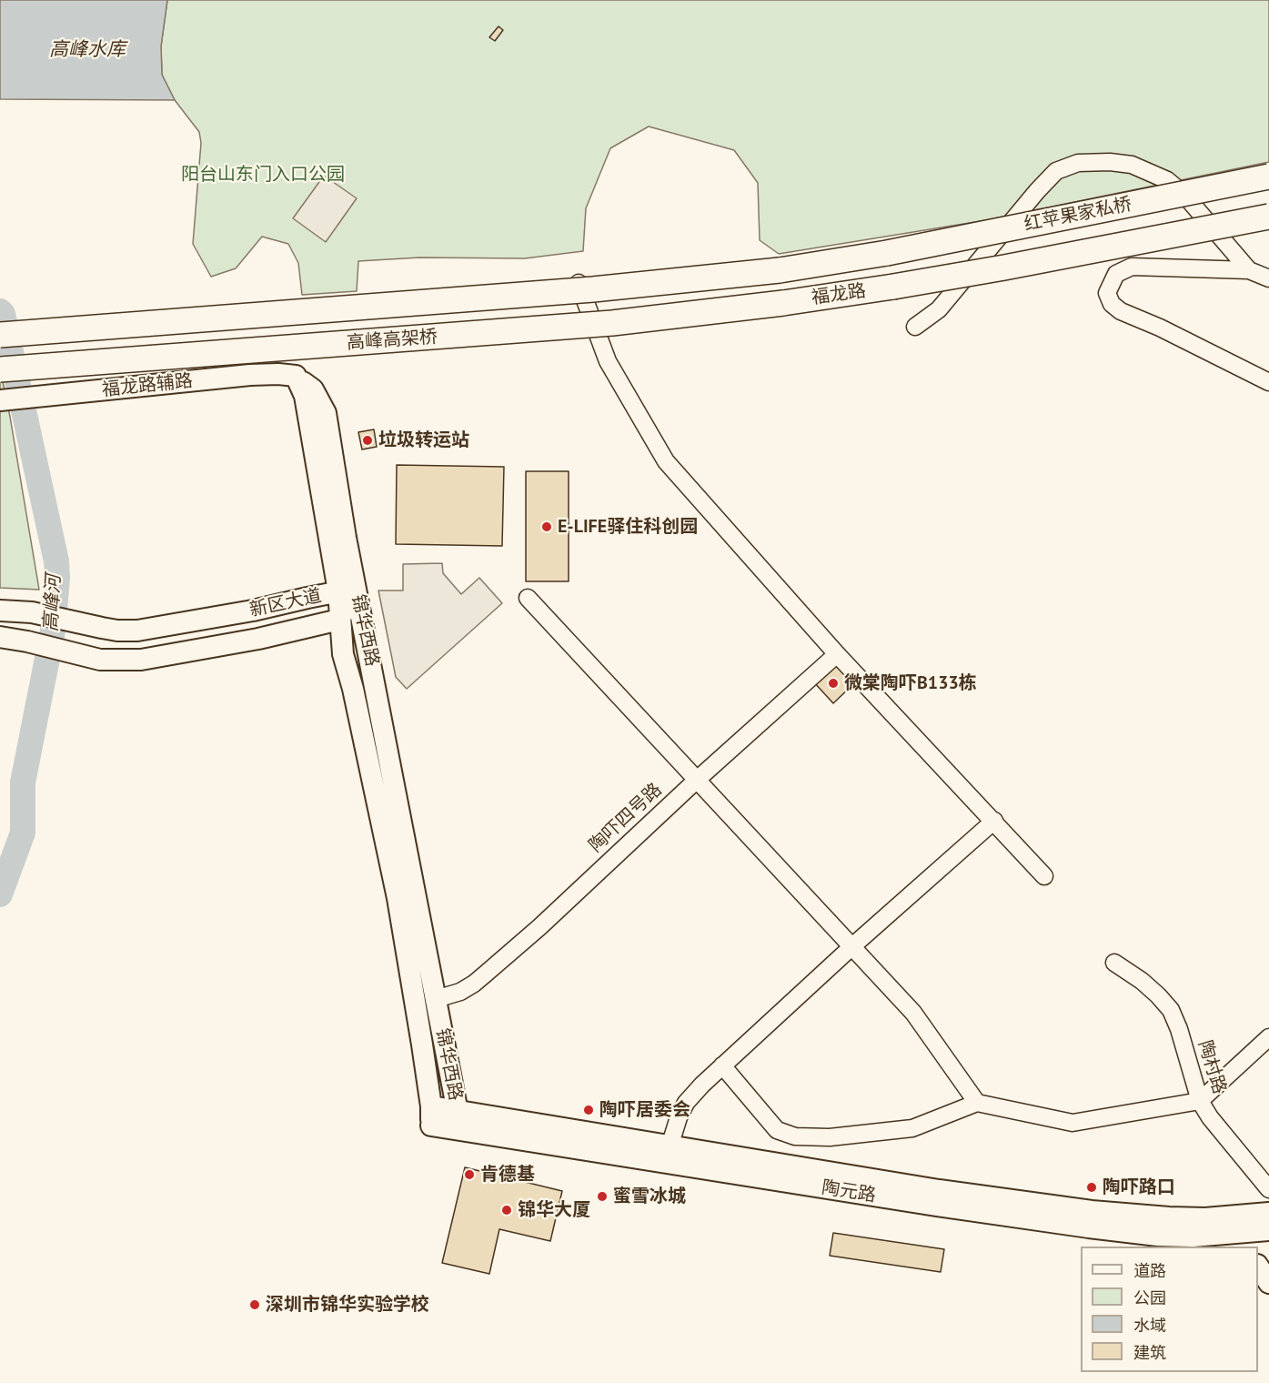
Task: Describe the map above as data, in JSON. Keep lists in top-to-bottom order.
{
  "streets": {
    "highway": ["红苹果家私桥", "福龙路", "高峰高架桥"],
    "main road": [
      "福龙路辅路",
      "新区大道",
      "锦华西路",
      "陶元路"
    ],
    "street": ["陶吓四号路", "陶村路"]
  },
  "crossings": [
    ["红苹果家私桥", "福龙路"],
    ["福龙路", "高峰高架桥"],
    ["福龙路辅路", "锦华西路"],
    ["新区大道", "锦华西路"],
    ["锦华西路", "陶吓四号路"],
    ["锦华西路", "陶元路"]
  ],
  "water": ["高峰水库", "高峰河"],
  "parks": ["阳台山东门入口公园"],
  "places": [
    "垃圾转运站",
    "E-LIFE驿住科创园",
    "微棠陶吓B133栋",
    "陶吓居委会",
    "肯德基",
    "陶吓路口",
    "蜜雪冰城",
    "锦华大厦",
    "深圳市锦华实验学校"
  ],
  "legend": [
    "道路",
    "公园",
    "水域",
    "建筑"
  ]
}
